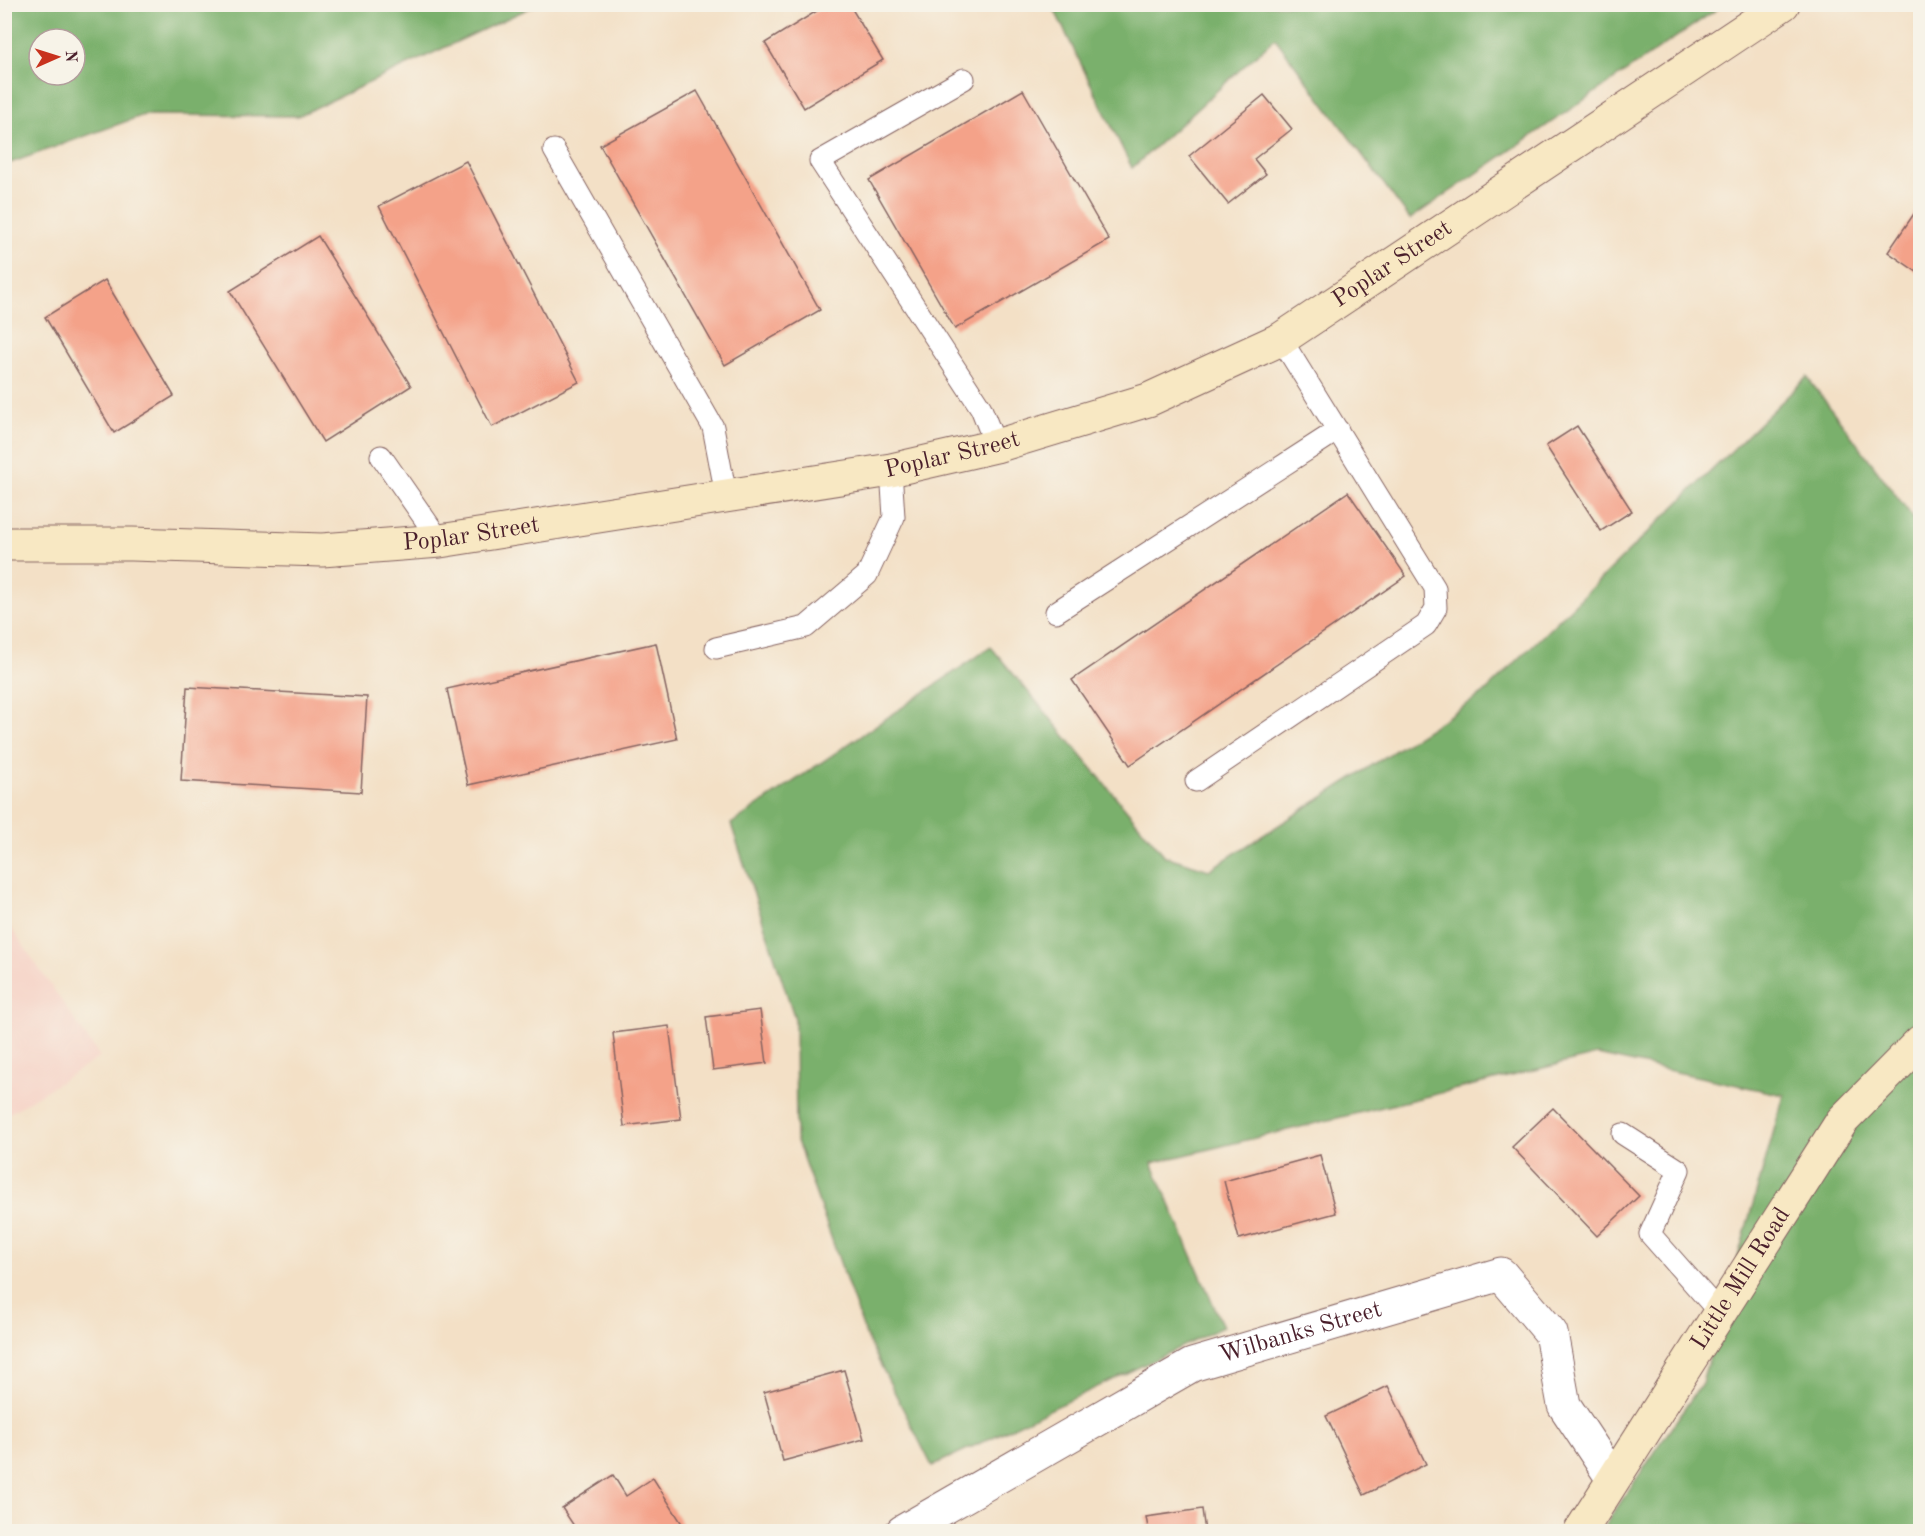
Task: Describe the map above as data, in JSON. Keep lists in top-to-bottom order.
{
  "streets": {
    "street": ["Poplar Street", "Little Mill Road", "Wilbanks Street"]
  },
  "crossings": [
    ["Little Mill Road", "Wilbanks Street"]
  ],
  "north": "right"
}
